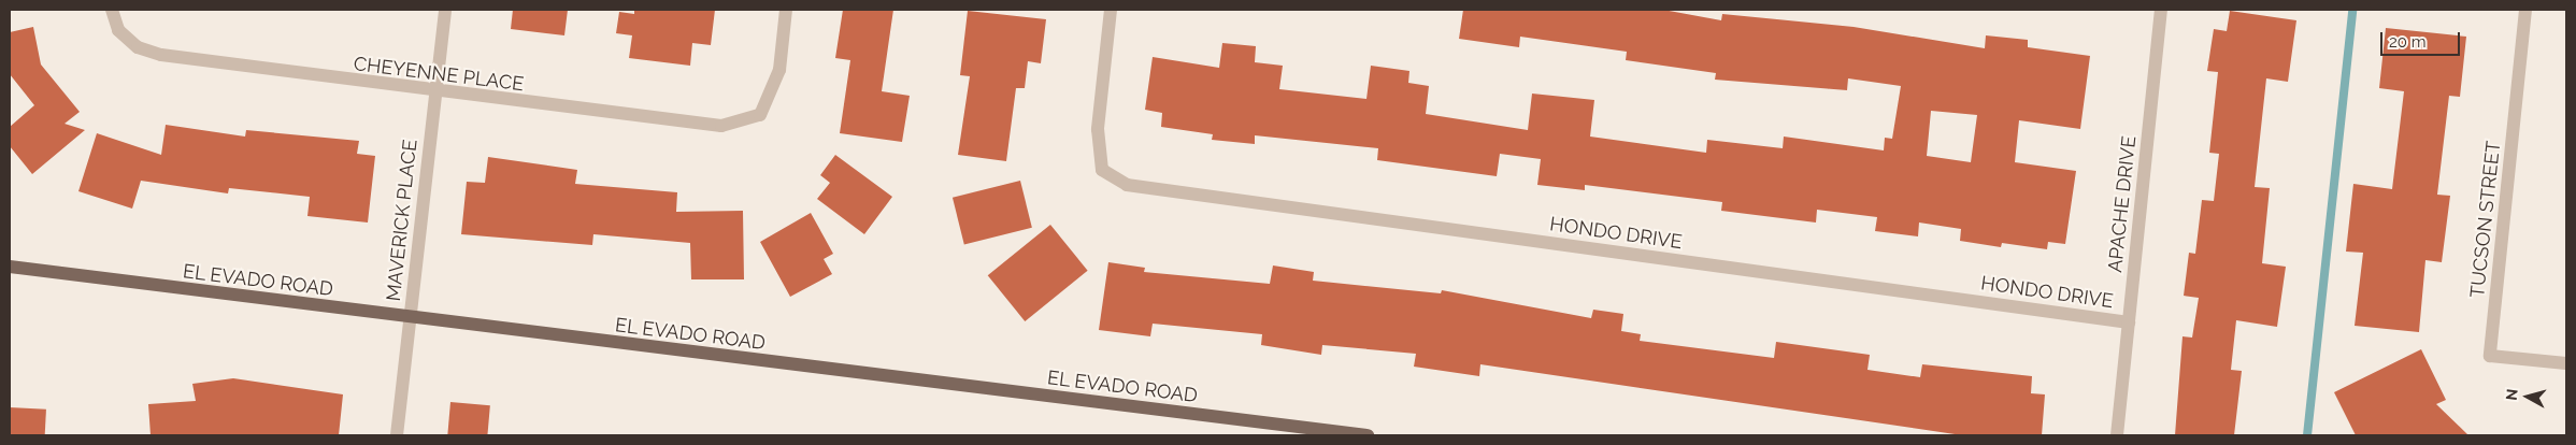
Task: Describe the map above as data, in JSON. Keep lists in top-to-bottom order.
{
  "streets": {
    "main road": ["EL EVADO ROAD"],
    "street": [
      "CHEYENNE PLACE",
      "APACHE DRIVE",
      "TUCSON STREET",
      "MAVERICK PLACE",
      "HONDO DRIVE"
    ]
  },
  "crossings": [
    ["CHEYENNE PLACE", "MAVERICK PLACE"],
    ["APACHE DRIVE", "HONDO DRIVE"],
    ["MAVERICK PLACE", "EL EVADO ROAD"]
  ],
  "scale_bar": "20 m",
  "north": "left"
}
